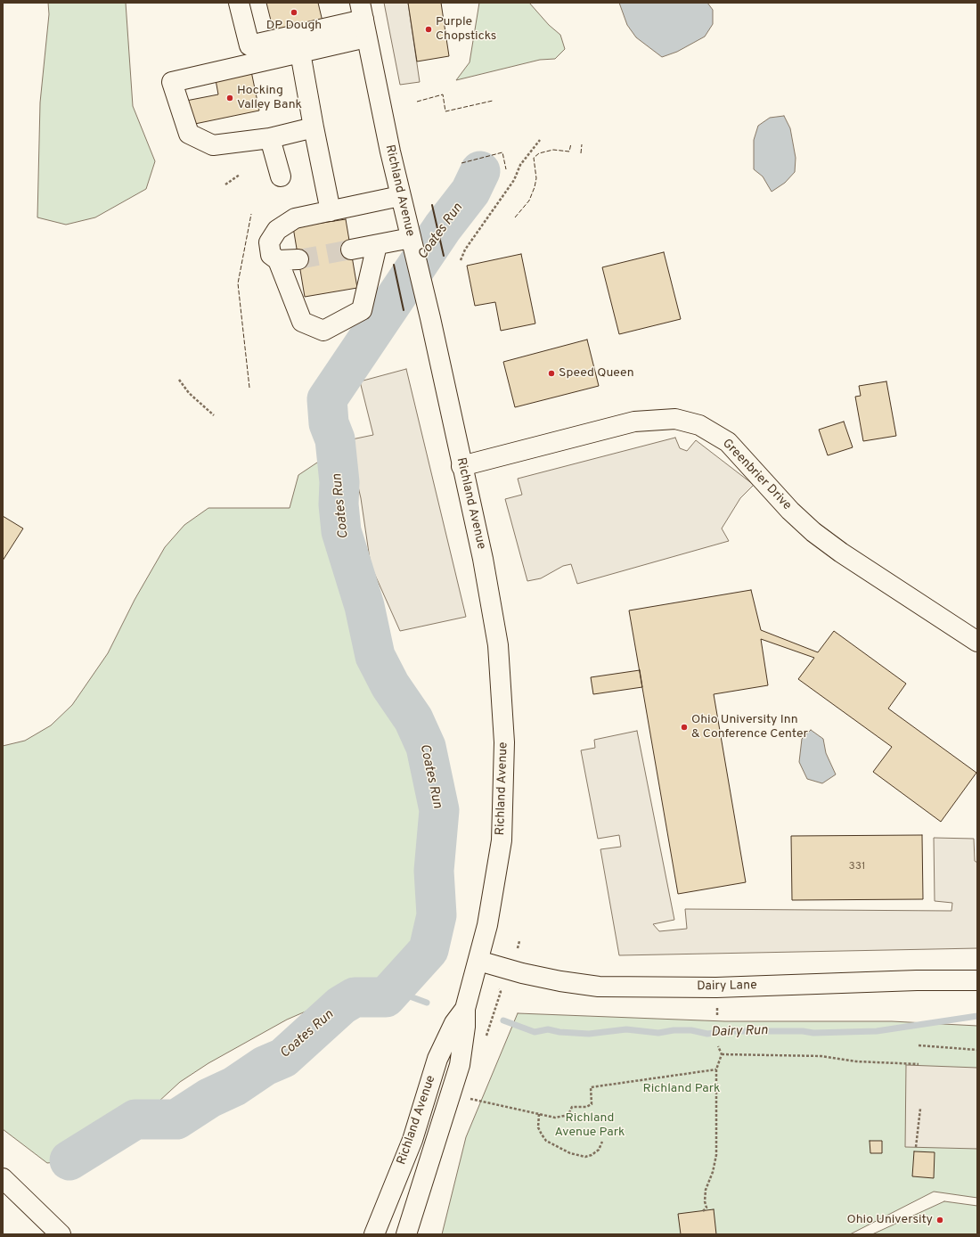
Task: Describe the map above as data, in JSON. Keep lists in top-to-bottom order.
{
  "streets": {
    "main road": ["Richland Avenue", "Greenbrier Drive", "Dairy Lane"]
  },
  "crossings": [
    ["Richland Avenue", "Greenbrier Drive"],
    ["Richland Avenue", "Dairy Lane"]
  ],
  "water": ["Coates Run", "Dairy Run"],
  "parks": ["Richland Park", "Richland Avenue Park"],
  "places": [
    "DP Dough",
    "Purple Chopsticks",
    "Hocking Valley Bank",
    "Speed Queen",
    "Ohio University Inn & Conference Center",
    "Ohio University"
  ],
  "house_numbers": ["331"]
}
